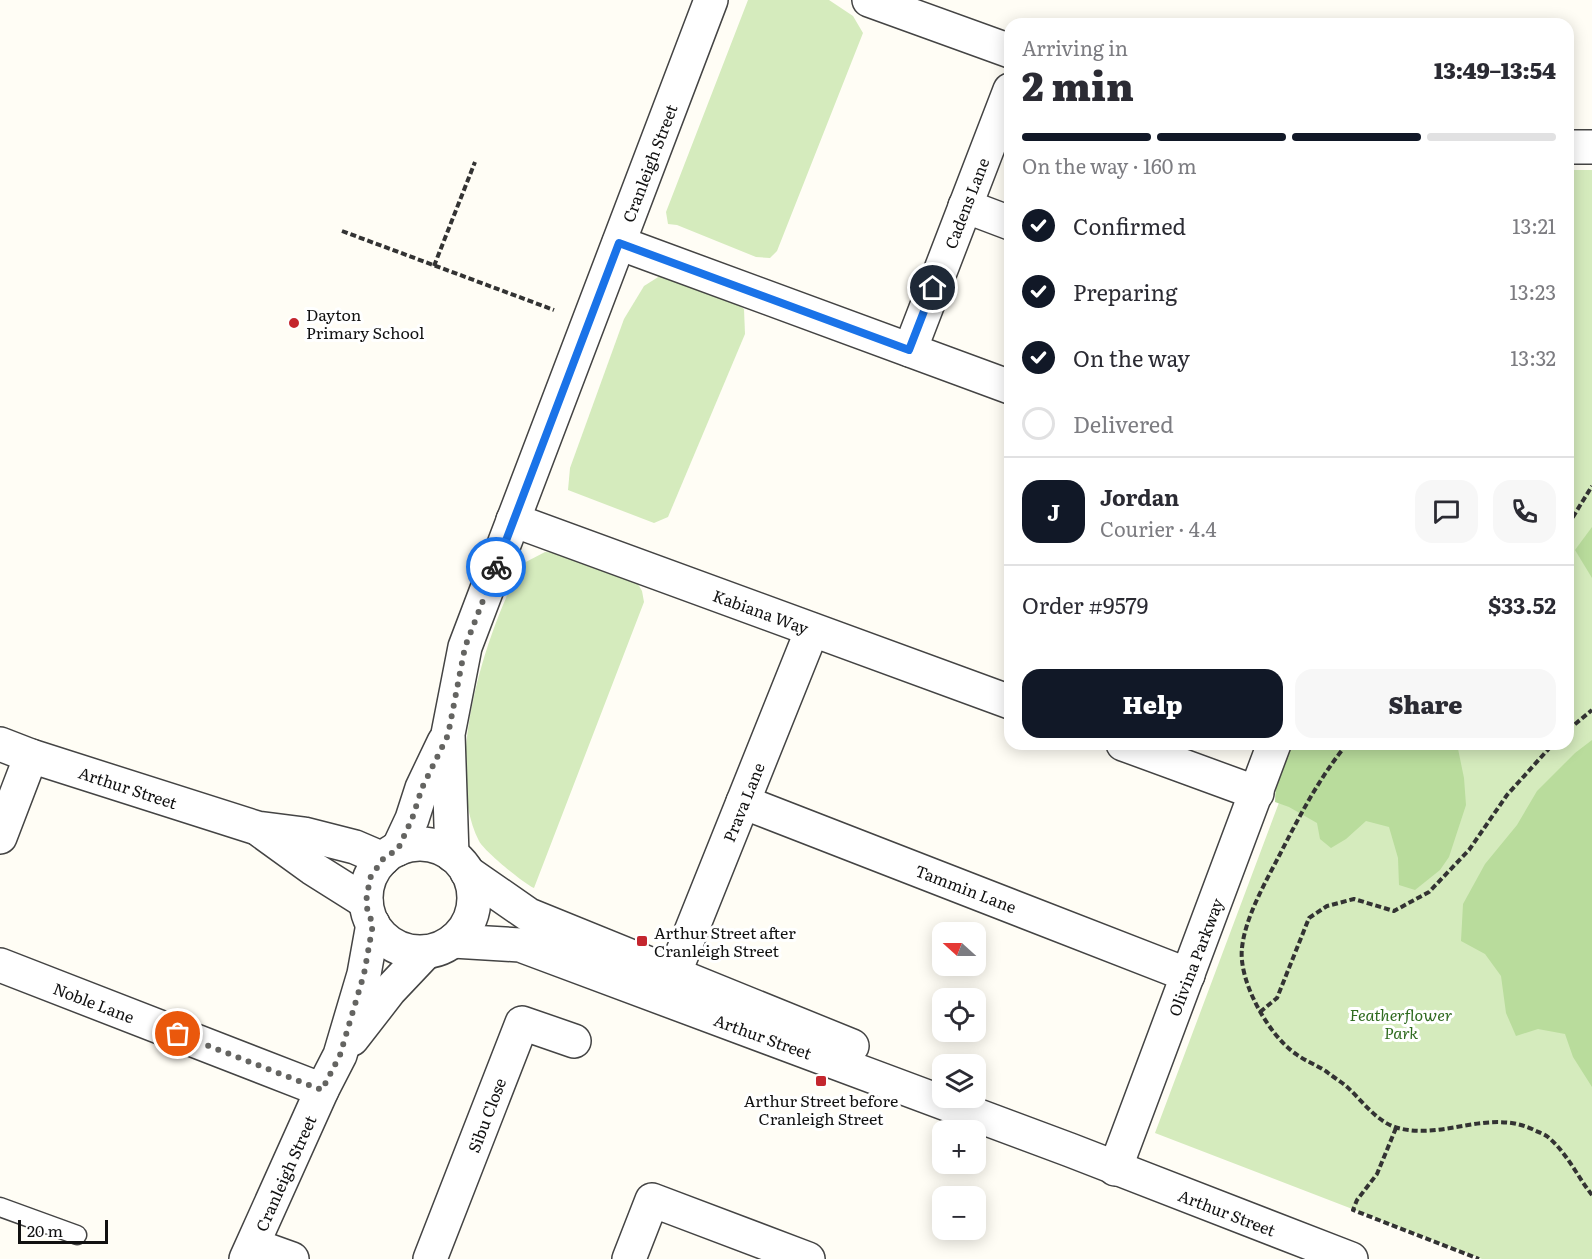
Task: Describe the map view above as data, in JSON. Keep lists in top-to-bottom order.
{
  "streets": {
    "street": [
      "Cranleigh Street",
      "Cadens Lane",
      "Kabiana Way",
      "Arthur Street",
      "Prava Lane",
      "Tammin Lane",
      "Olivina Parkway",
      "Noble Lane",
      "Sibu Close"
    ]
  },
  "crossings": [
    ["Cranleigh Street", "Kabiana Way"],
    ["Cranleigh Street", "Arthur Street"],
    ["Cranleigh Street", "Noble Lane"],
    ["Kabiana Way", "Prava Lane"],
    ["Arthur Street", "Prava Lane"],
    ["Arthur Street", "Olivina Parkway"],
    ["Prava Lane", "Tammin Lane"],
    ["Tammin Lane", "Olivina Parkway"]
  ],
  "parks": ["Featherflower Park"],
  "places": {
    "other": ["Dayton Primary School"],
    "transit": ["Arthur Street after Cranleigh Street", "Arthur Street before Cranleigh Street"]
  },
  "scale_bar": "20 m",
  "north": "left",
  "page": {
    "heading": ["2 min", "Arriving in", "13:49–13:54"],
    "panel": [
      "Jordan",
      "Courier · 4.4",
      "Order #9579",
      "$33.52"
    ],
    "bar": "On the way · 160 m",
    "list": [
      ["Confirmed", "13:21"],
      ["Preparing", "13:23"],
      ["On the way", "13:32"],
      "Delivered"
    ],
    "round": "J",
    "buttons": ["Help", "Share"],
    "map_buttons": ["+", "−"],
    "scale": "20 m"
  }
}
